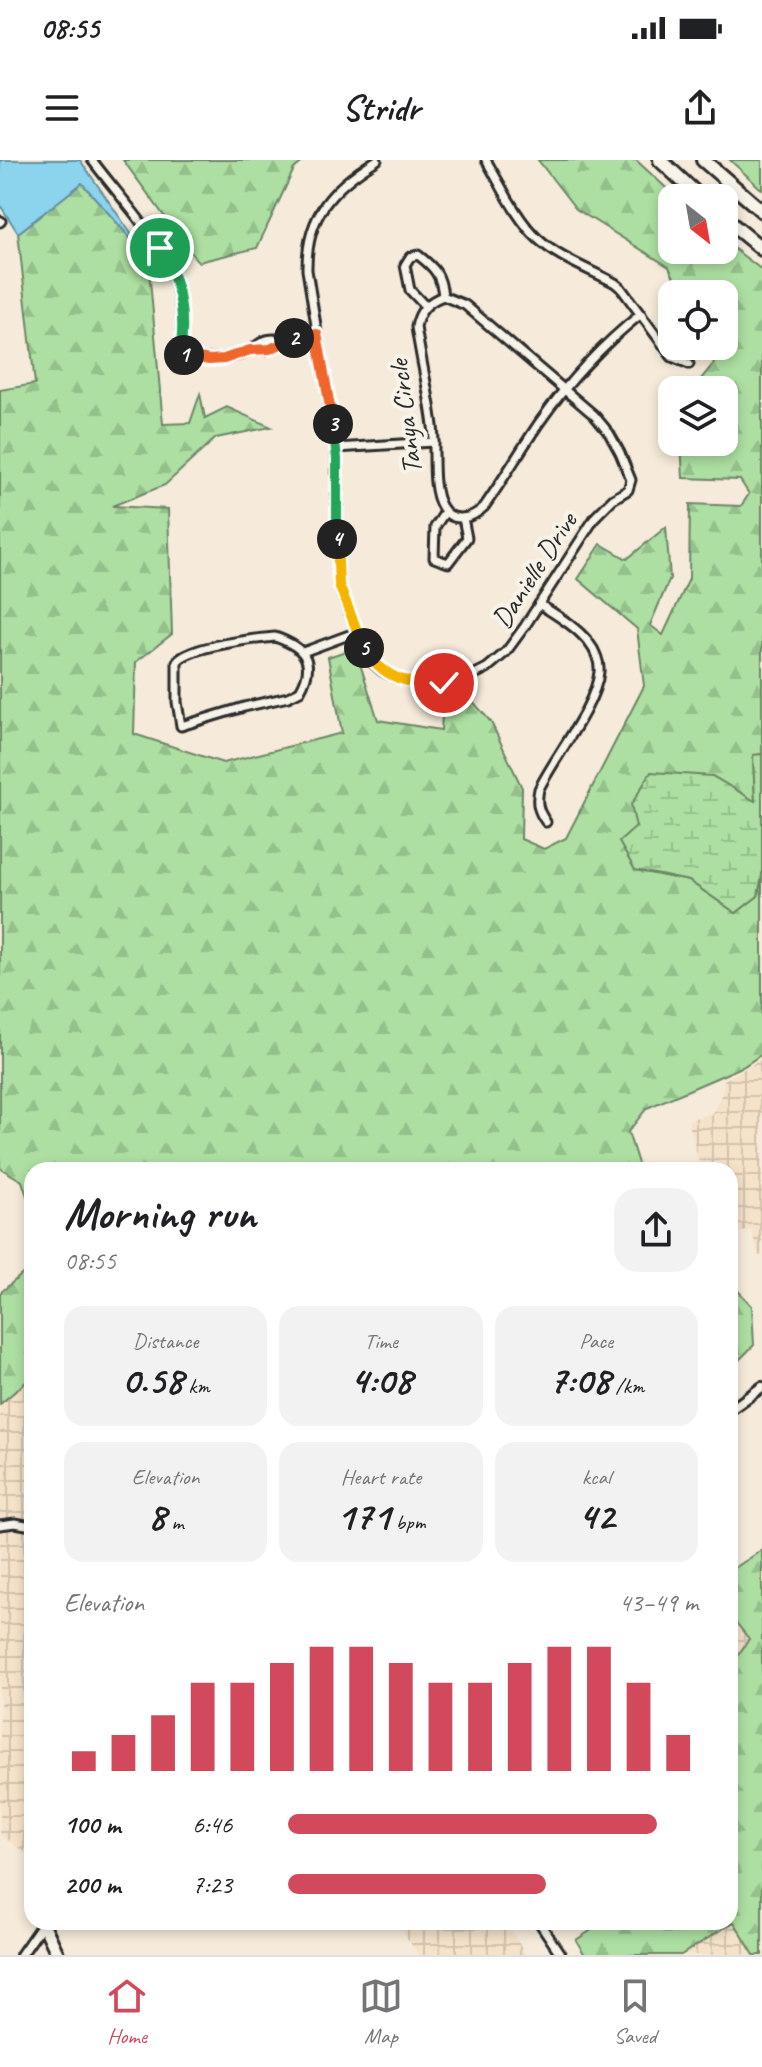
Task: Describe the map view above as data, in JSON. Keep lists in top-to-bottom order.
{
  "streets": {
    "street": ["Tanya Circle", "Danielle Drive"]
  },
  "north": "bottom right",
  "page": {
    "status": "08:55",
    "header": "Stridr",
    "pins": [
      "2",
      "1",
      "3",
      "4",
      "5"
    ],
    "heading": ["Morning run", "08:55"],
    "stats": [
      ["Distance", "0.58 km"],
      ["Time", "4:08"],
      ["Pace", "7:08 /km"],
      ["Elevation", "8 m"],
      ["Heart rate", "171 bpm"],
      ["kcal", "42"]
    ],
    "chart": ["Elevation", "43–49 m"],
    "list": [
      {
        "name": "100 m",
        "note": "6:46"
      },
      {
        "name": "200 m",
        "note": "7:23"
      }
    ],
    "tabs": ["Home", "Map", "Saved"]
  }
}
